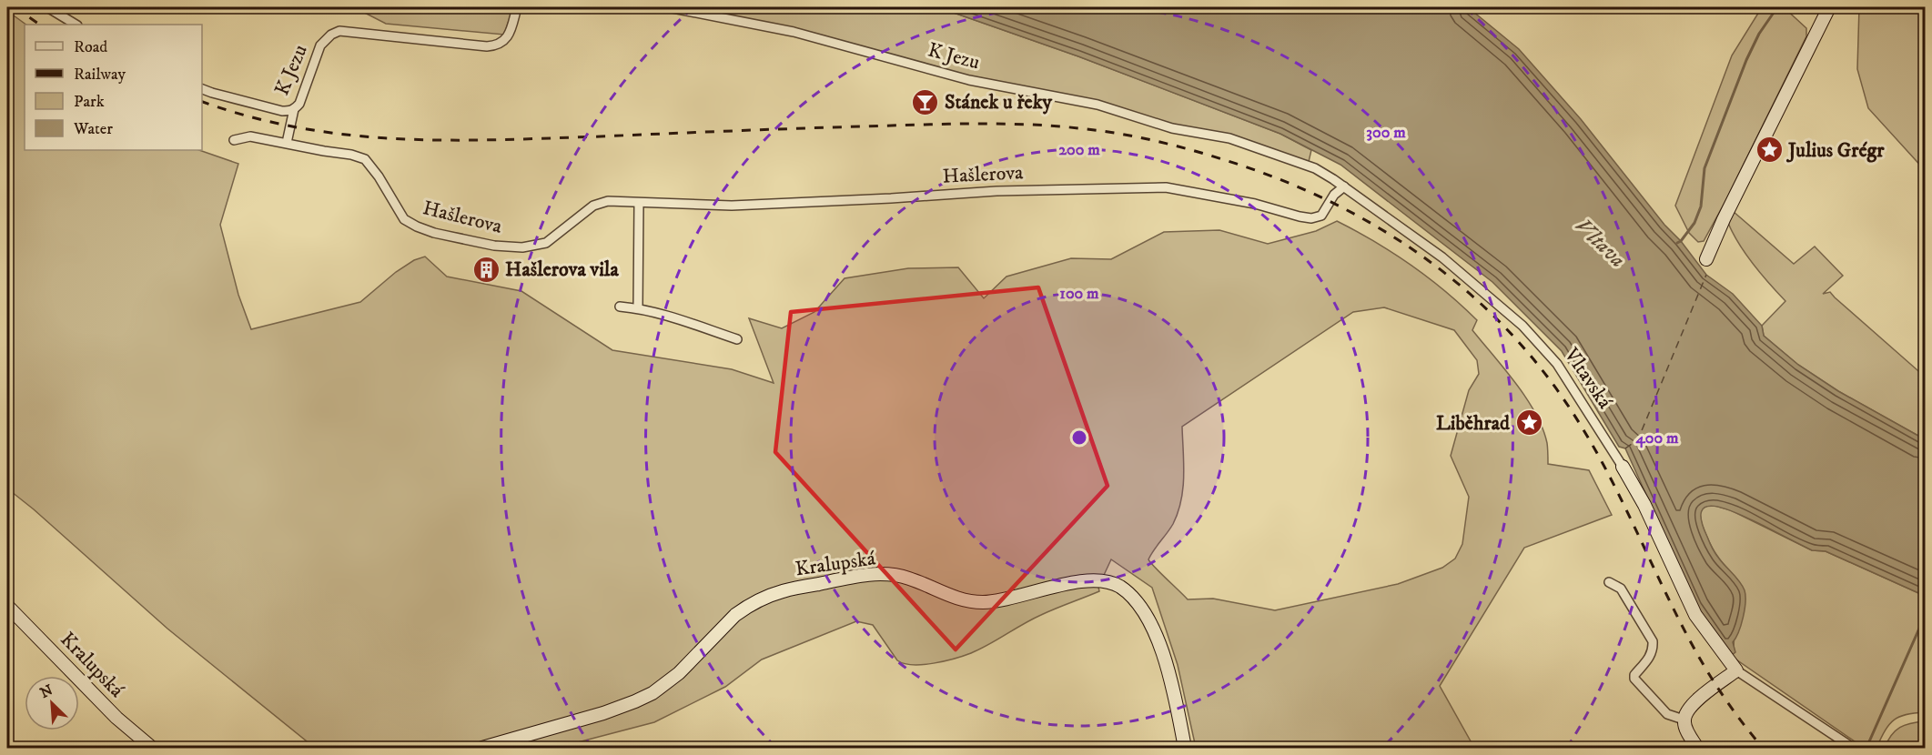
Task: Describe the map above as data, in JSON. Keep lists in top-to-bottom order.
{
  "streets": {
    "street": [
      "K Jezu",
      "Hašlerova",
      "Vltavská",
      "Kralupská"
    ]
  },
  "crossings": [
    ["K Jezu", "Vltavská"],
    ["Hašlerova", "Vltavská"]
  ],
  "water": ["Vltava"],
  "places": {
    "bar": ["Stánek u řeky"],
    "place": ["Julius Grégr", "Liběhrad"],
    "building": ["Hašlerova vila"]
  },
  "legend": [
    "Road",
    "Railway",
    "Park",
    "Water"
  ],
  "north": "top left",
  "rings": [
    "300 m",
    "200 m",
    "100 m",
    "400 m"
  ]
}
